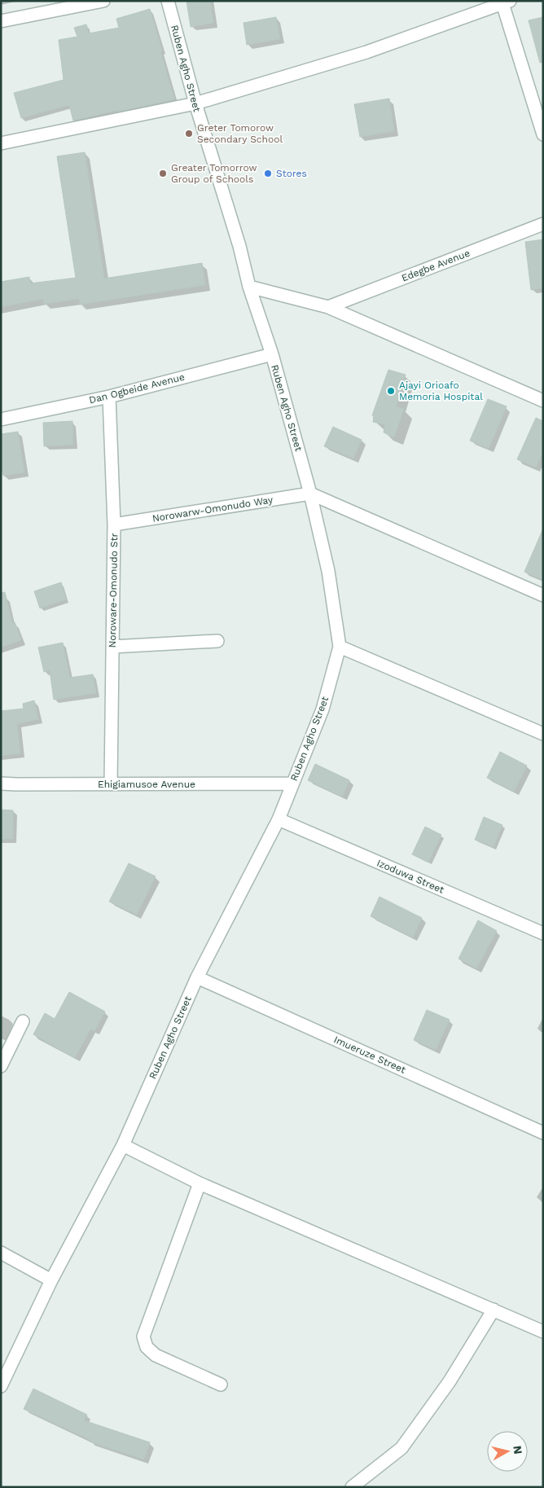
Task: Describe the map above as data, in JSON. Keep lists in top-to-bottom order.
{
  "streets": {
    "street": [
      "Ruben Agho Street",
      "Edegbe Avenue",
      "Dan Ogbeide Avenue",
      "Norowarw-Omonudo Way",
      "Noroware-Omonudo Str",
      "Ehigiamusoe Avenue",
      "Izoduwa Street",
      "Imueruze Street"
    ]
  },
  "crossings": [
    ["Ruben Agho Street", "Dan Ogbeide Avenue"],
    ["Ruben Agho Street", "Norowarw-Omonudo Way"],
    ["Ruben Agho Street", "Ehigiamusoe Avenue"],
    ["Ruben Agho Street", "Izoduwa Street"],
    ["Ruben Agho Street", "Imueruze Street"],
    ["Dan Ogbeide Avenue", "Noroware-Omonudo Str"],
    ["Norowarw-Omonudo Way", "Noroware-Omonudo Str"],
    ["Noroware-Omonudo Str", "Ehigiamusoe Avenue"]
  ],
  "places": [
    "Greter Tomorow Secondary School",
    "Greater Tomorrow Group of Schools",
    "Stores",
    "Ajayi Orioafo Memoria Hospital"
  ],
  "north": "right"
}
